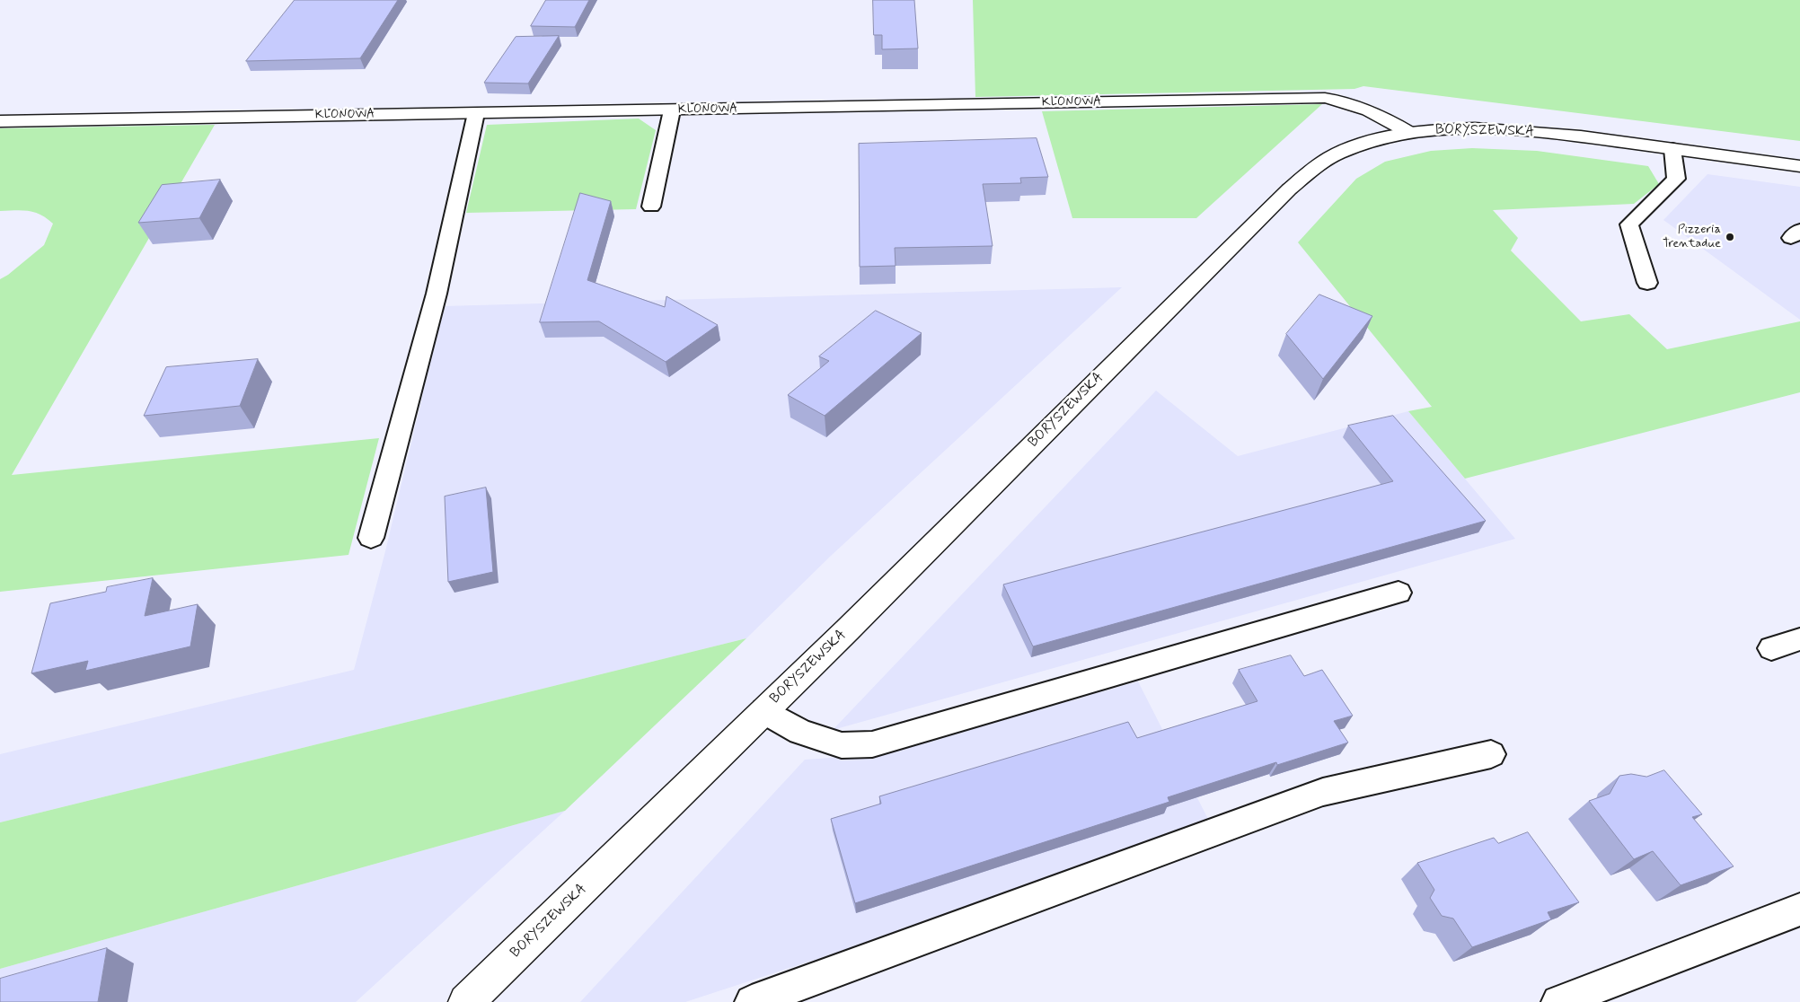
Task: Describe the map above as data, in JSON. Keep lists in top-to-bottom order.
{
  "streets": {
    "main road": ["KLONOWA", "BORYSZEWSKA"]
  },
  "crossings": [
    ["KLONOWA", "BORYSZEWSKA"]
  ],
  "places": ["Pizzeria Trentadue"]
}
